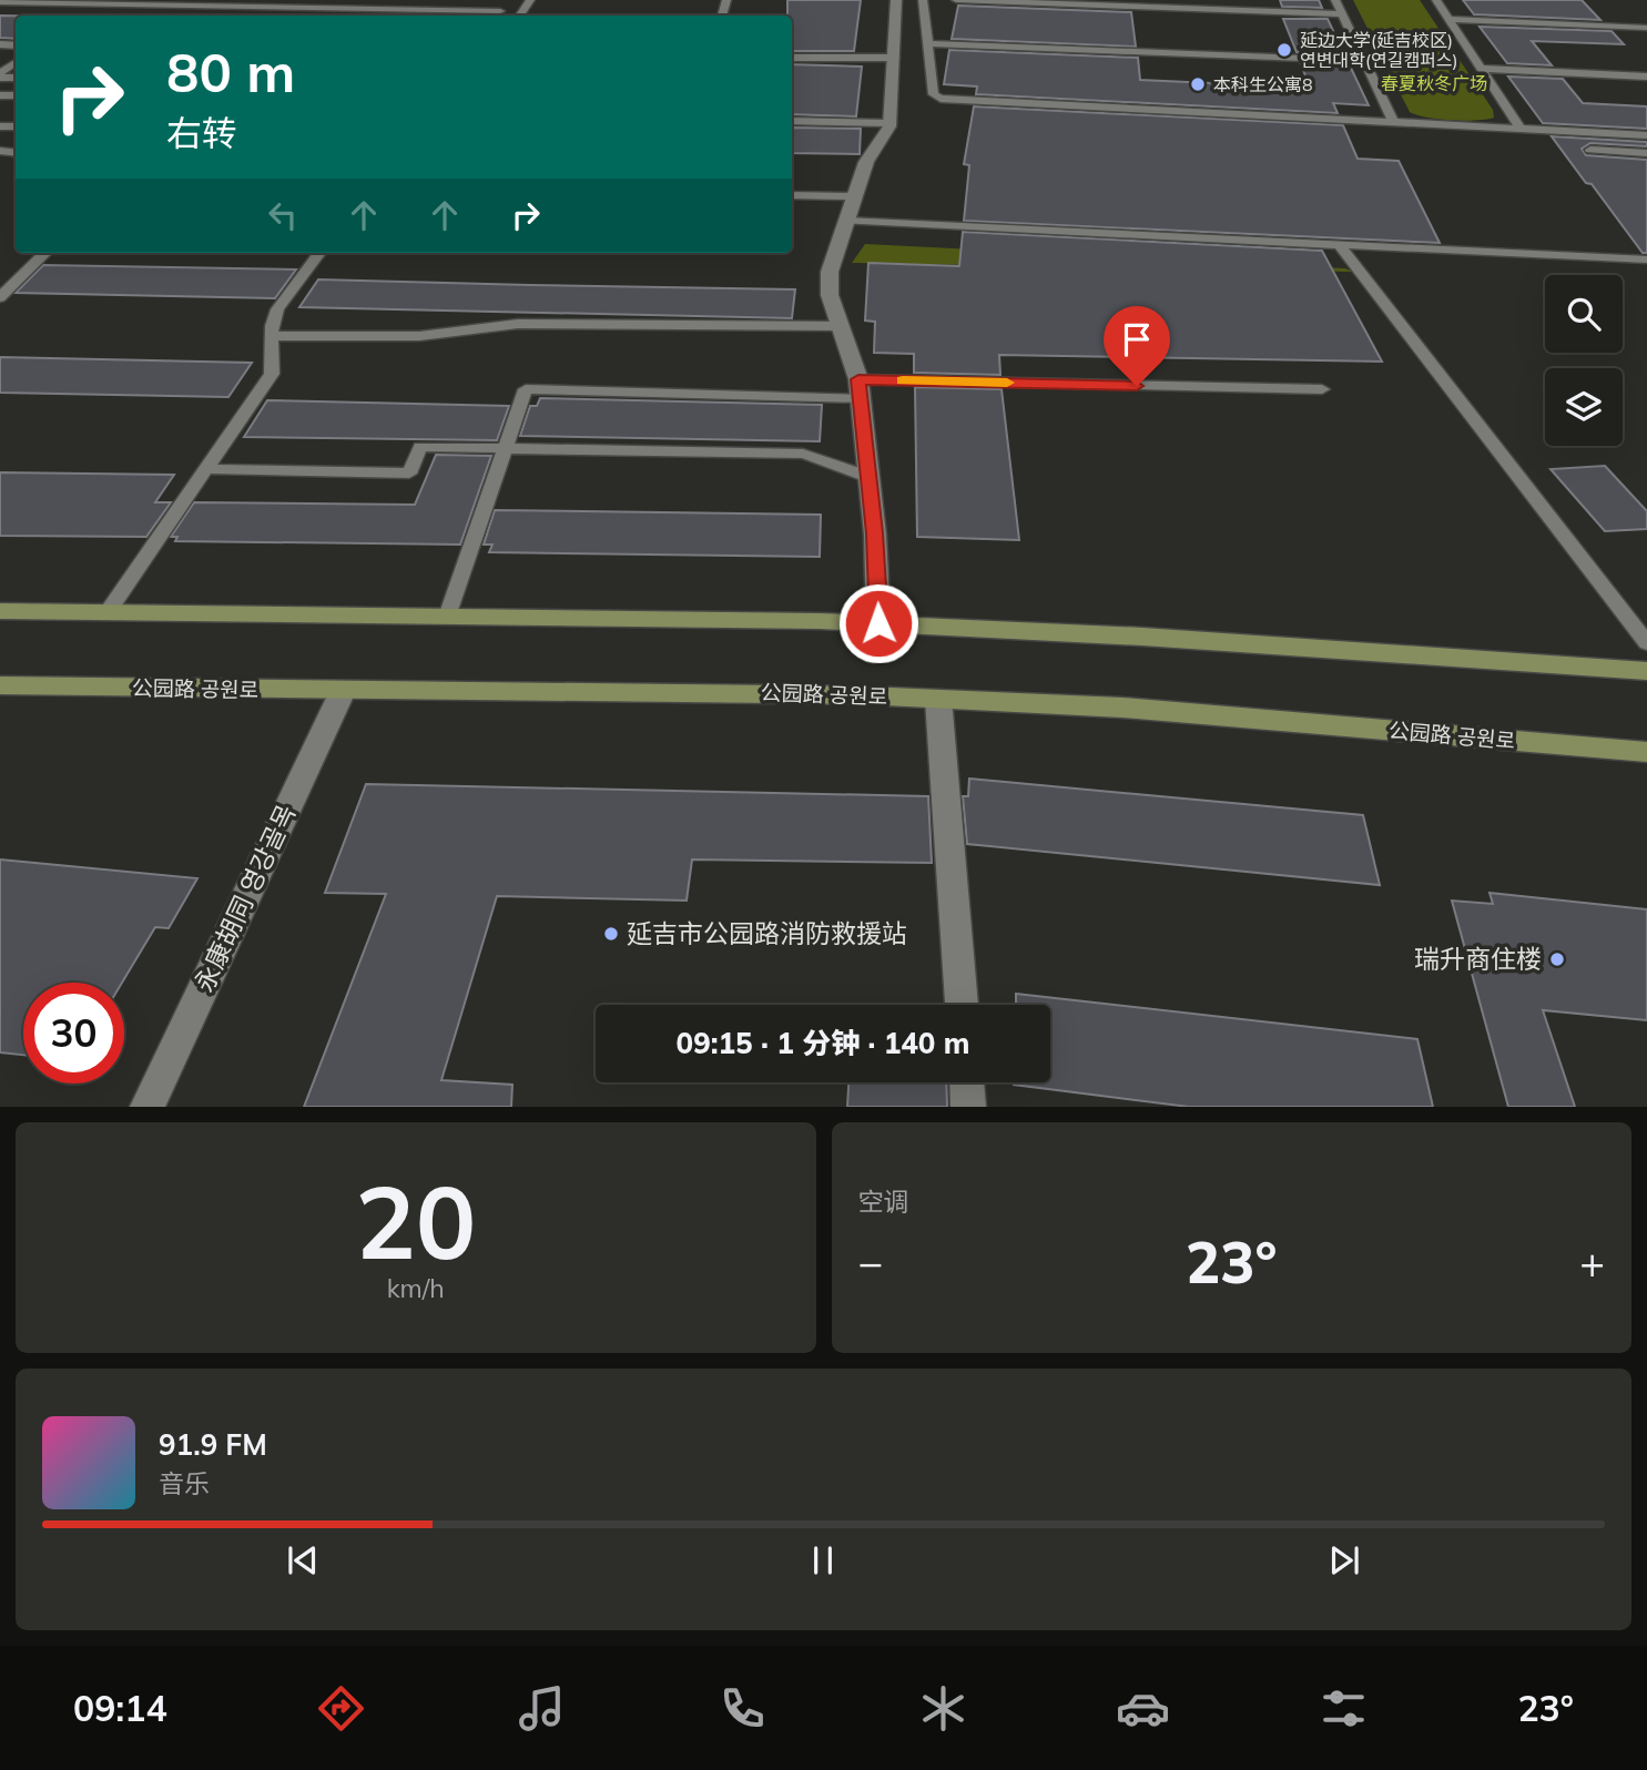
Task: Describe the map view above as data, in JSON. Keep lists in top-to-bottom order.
{
  "streets": {
    "main road": ["公园路 공원로"],
    "street": ["永康胡同 영강골목"]
  },
  "crossings": [
    ["公园路 공원로", "永康胡同 영강골목"]
  ],
  "parks": ["春夏秋冬广场"],
  "places": [
    "延边大学(延吉校区) 연변대학(연길캠퍼스)",
    "本科生公寓8",
    "延吉市公园路消防救援站",
    "瑞升商住楼"
  ],
  "page": {
    "turn": ["80 m", "右转"],
    "limit": "30",
    "trip": "09:15 · 1 分钟 · 140 m",
    "tile": [
      ["20", "km/h"],
      "空调"
    ],
    "heat": ["−", "23°", "+"],
    "song": ["91.9 FM", "音乐"],
    "tabs": ["09:14", "23°"]
  }
}
